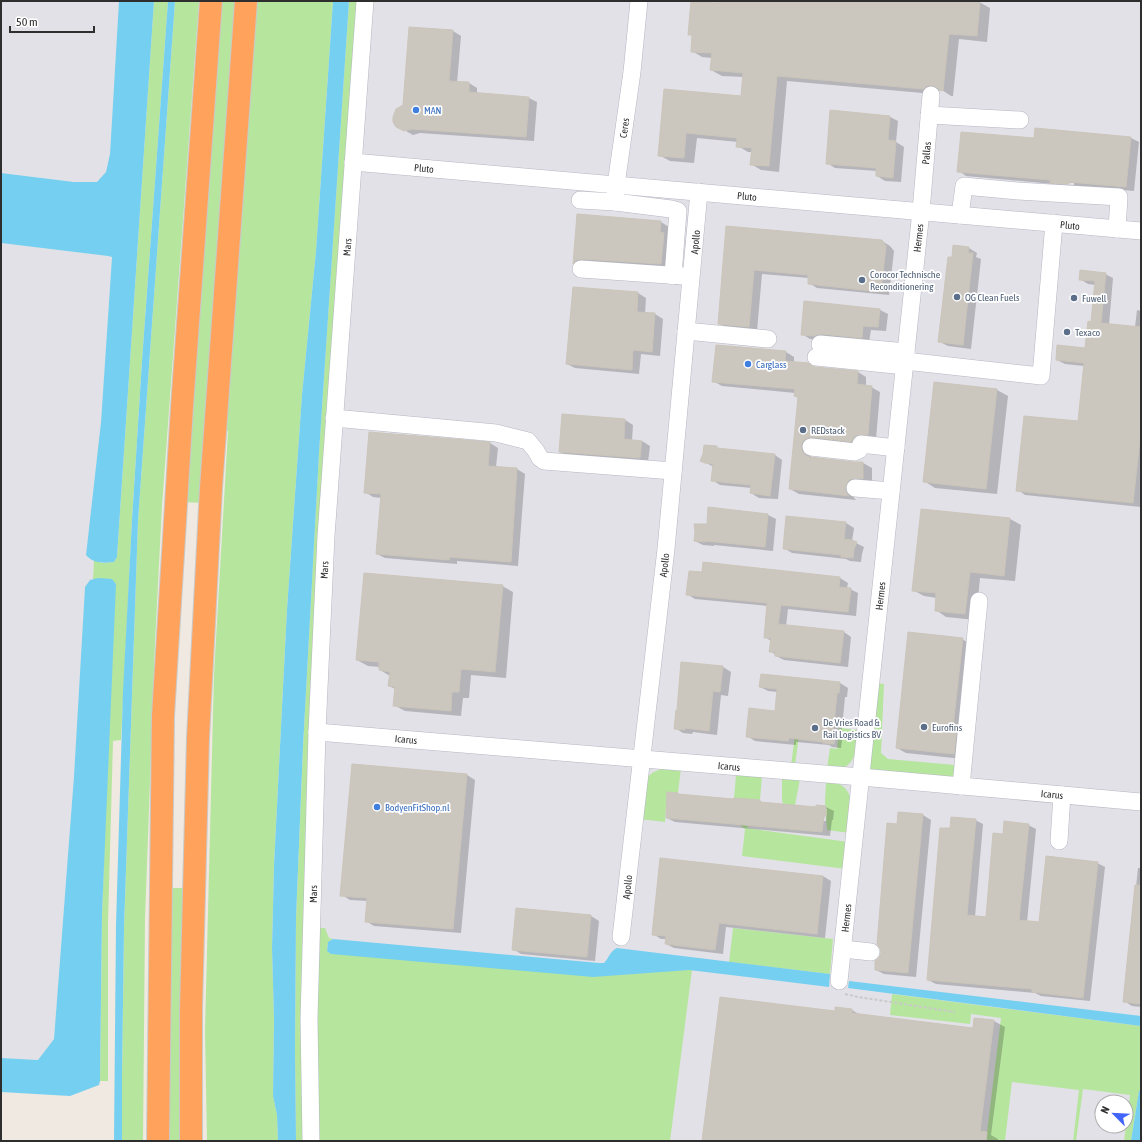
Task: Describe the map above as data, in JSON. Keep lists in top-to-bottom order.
{
  "streets": {
    "street": [
      "Ceres",
      "Pallas",
      "Pluto",
      "Hermes",
      "Apollo",
      "Mars",
      "Icarus"
    ]
  },
  "crossings": [
    ["Ceres", "Pluto"],
    ["Pallas", "Pluto"],
    ["Pallas", "Hermes"],
    ["Pluto", "Hermes"],
    ["Pluto", "Apollo"],
    ["Pluto", "Mars"],
    ["Hermes", "Icarus"],
    ["Apollo", "Icarus"],
    ["Mars", "Icarus"]
  ],
  "places": [
    "MAN",
    "Corocor Technische Reconditionering",
    "OG Clean Fuels",
    "Fuwell",
    "Texaco",
    "Carglass",
    "REDstack",
    "Eurofins",
    "De Vries Road & Rail Logistics BV",
    "BodyenFitShop.nl"
  ],
  "scale_bar": "50 m",
  "north": "top left"
}
